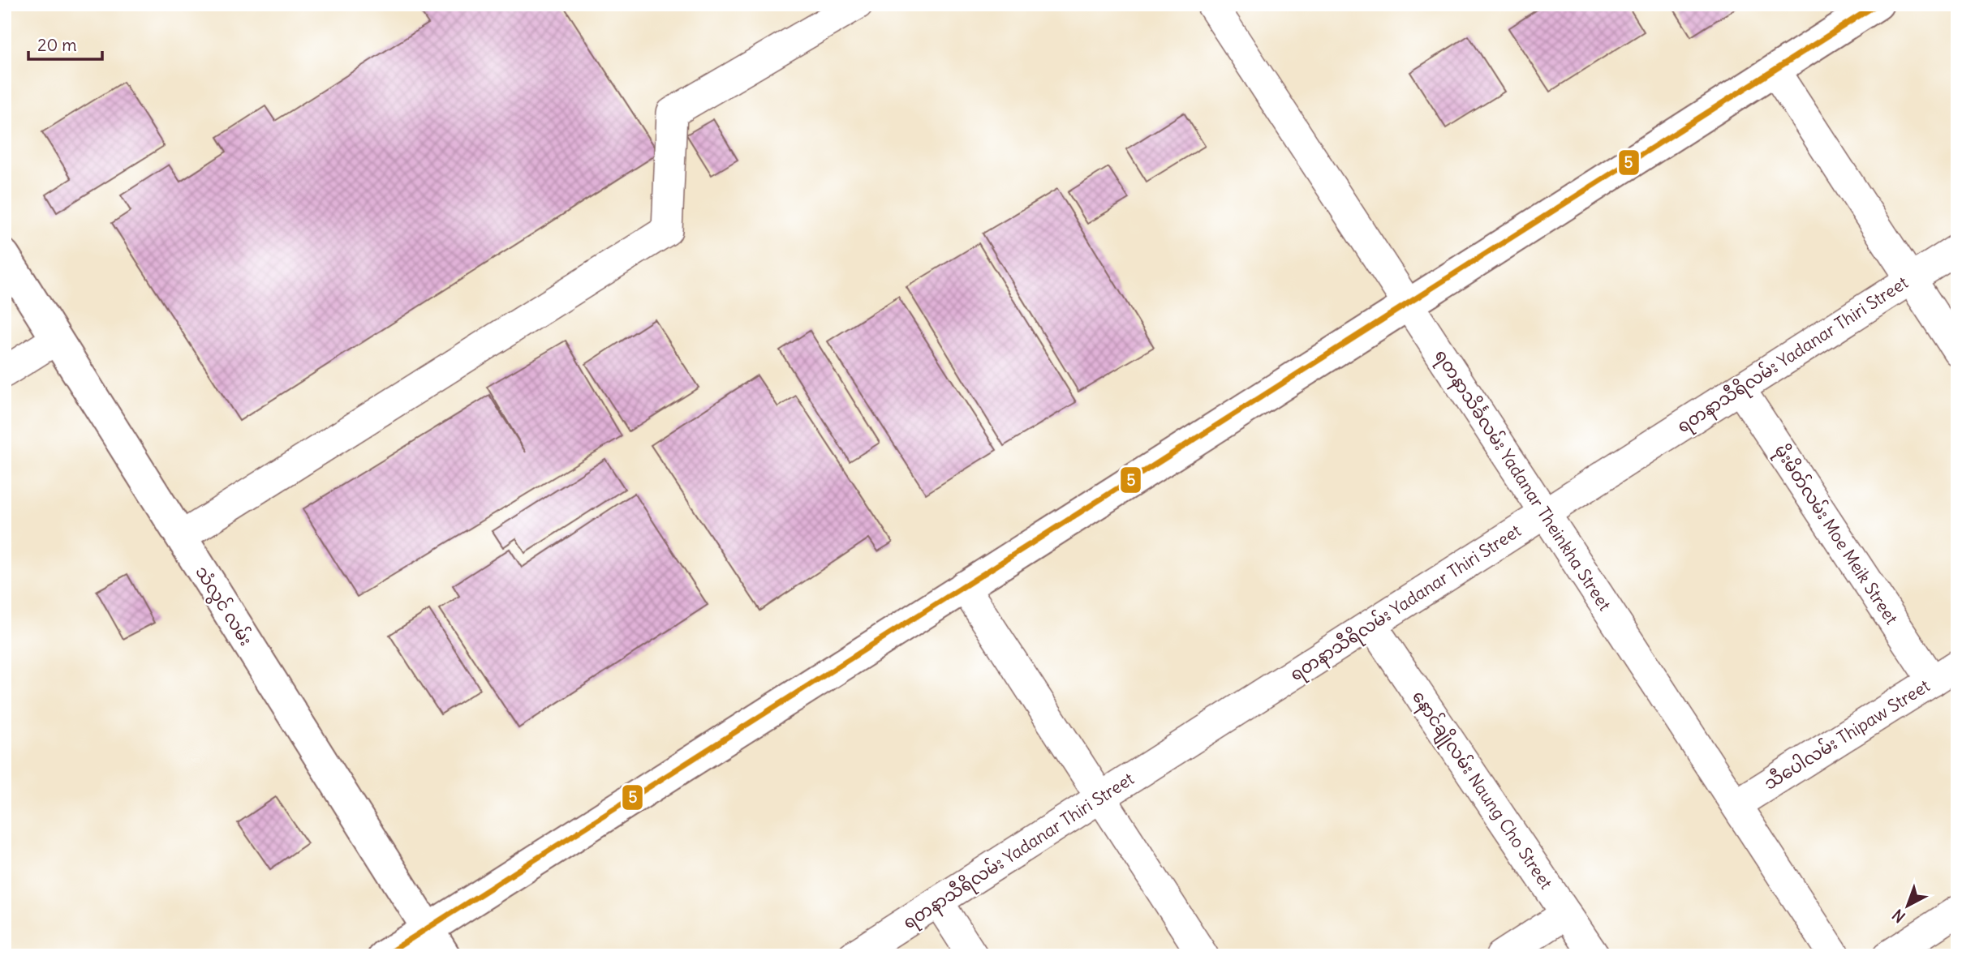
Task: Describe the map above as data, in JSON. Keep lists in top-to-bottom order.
{
  "streets": {
    "street": [
      "ရတနာသီရိလမ်း Yadanar Thiri Street",
      "ရတနာသိင်္ခလမ်း Yadanar Theinkha Street",
      "မိုးမိတ်လမ်း Moe Meik Street",
      "သံလွင် လမ်း",
      "သီပေါလမ်း Thipaw Street",
      "နောင်ချိုလမ်း Naung Cho Street"
    ]
  },
  "crossings": [
    ["ရတနာသီရိလမ်း Yadanar Thiri Street", "ရတနာသိင်္ခလမ်း Yadanar Theinkha Street"],
    ["ရတနာသီရိလမ်း Yadanar Thiri Street", "မိုးမိတ်လမ်း Moe Meik Street"],
    ["ရတနာသီရိလမ်း Yadanar Thiri Street", "နောင်ချိုလမ်း Naung Cho Street"],
    ["ရတနာသိင်္ခလမ်း Yadanar Theinkha Street", "သီပေါလမ်း Thipaw Street"],
    ["မိုးမိတ်လမ်း Moe Meik Street", "သီပေါလမ်း Thipaw Street"]
  ],
  "lines": ["transit line 5"],
  "scale_bar": "20 m",
  "north": "bottom left"
}
